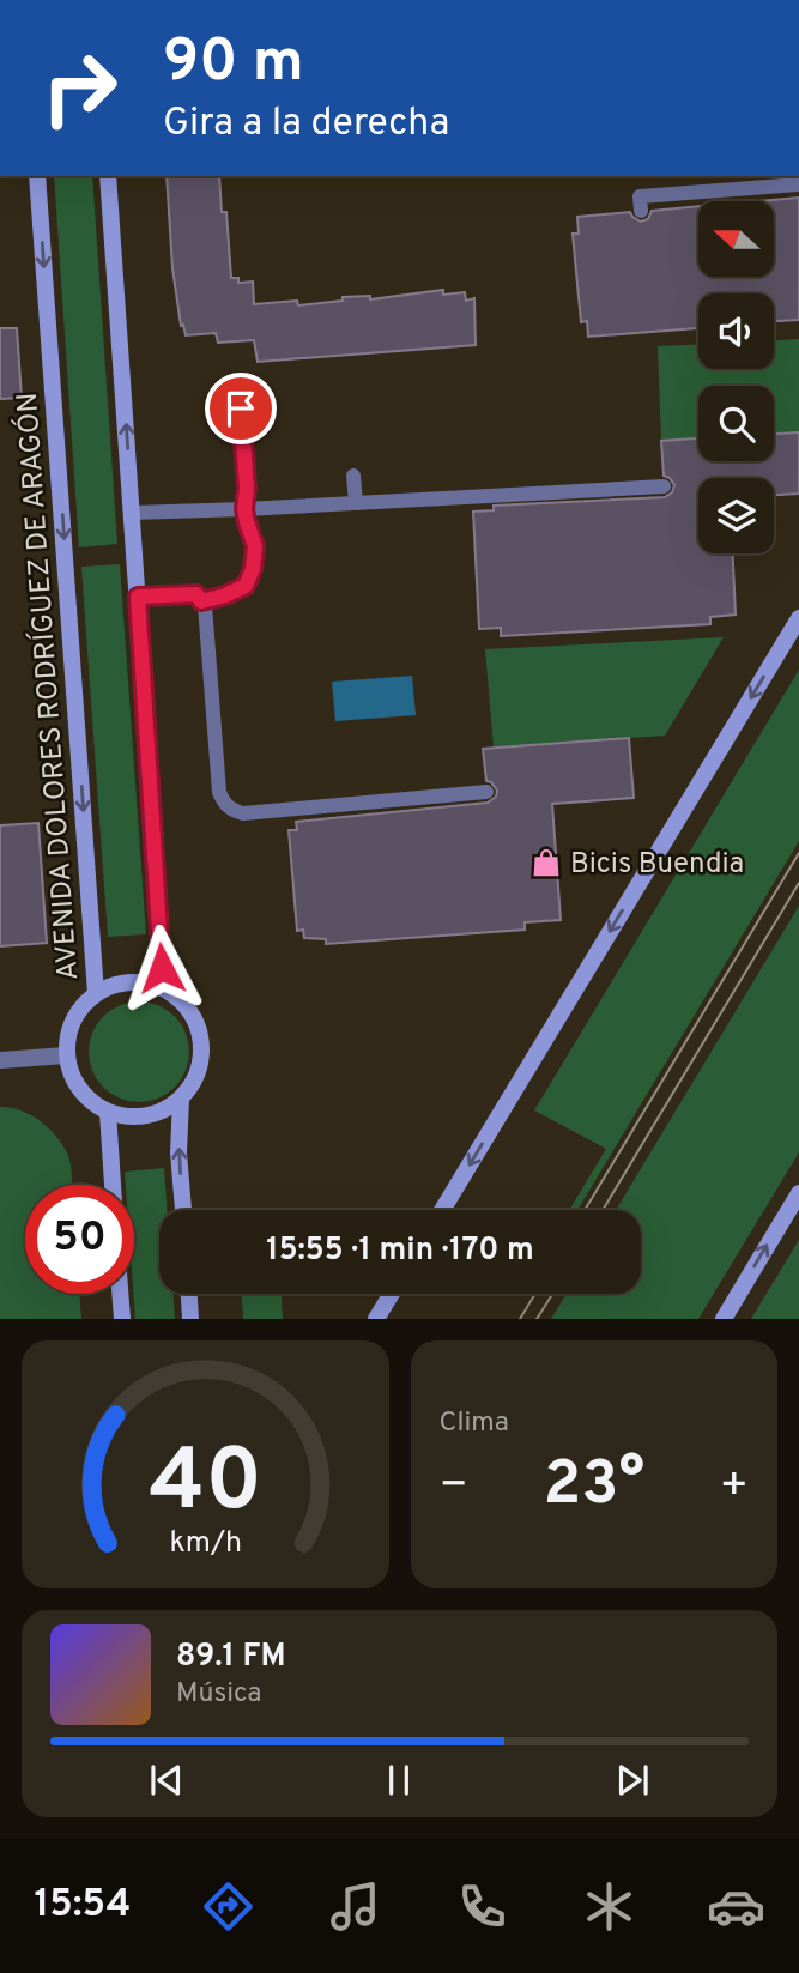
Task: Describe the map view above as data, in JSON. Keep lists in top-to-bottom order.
{
  "streets": {
    "main road": ["AVENIDA DOLORES RODRÍGUEZ DE ARAGÓN"]
  },
  "places": {
    "shop": ["Bicis Buendia"]
  },
  "north": "left",
  "page": {
    "turn": ["90 m", "Gira a la derecha"],
    "limit": "50",
    "trip": "15:55 · 1 min · 170 m",
    "tile": "Clima",
    "heat": ["−", "23°", "+"],
    "song": ["89.1 FM", "Música"],
    "tabs": "15:54",
    "gauge": ["40", "km/h"]
  }
}
